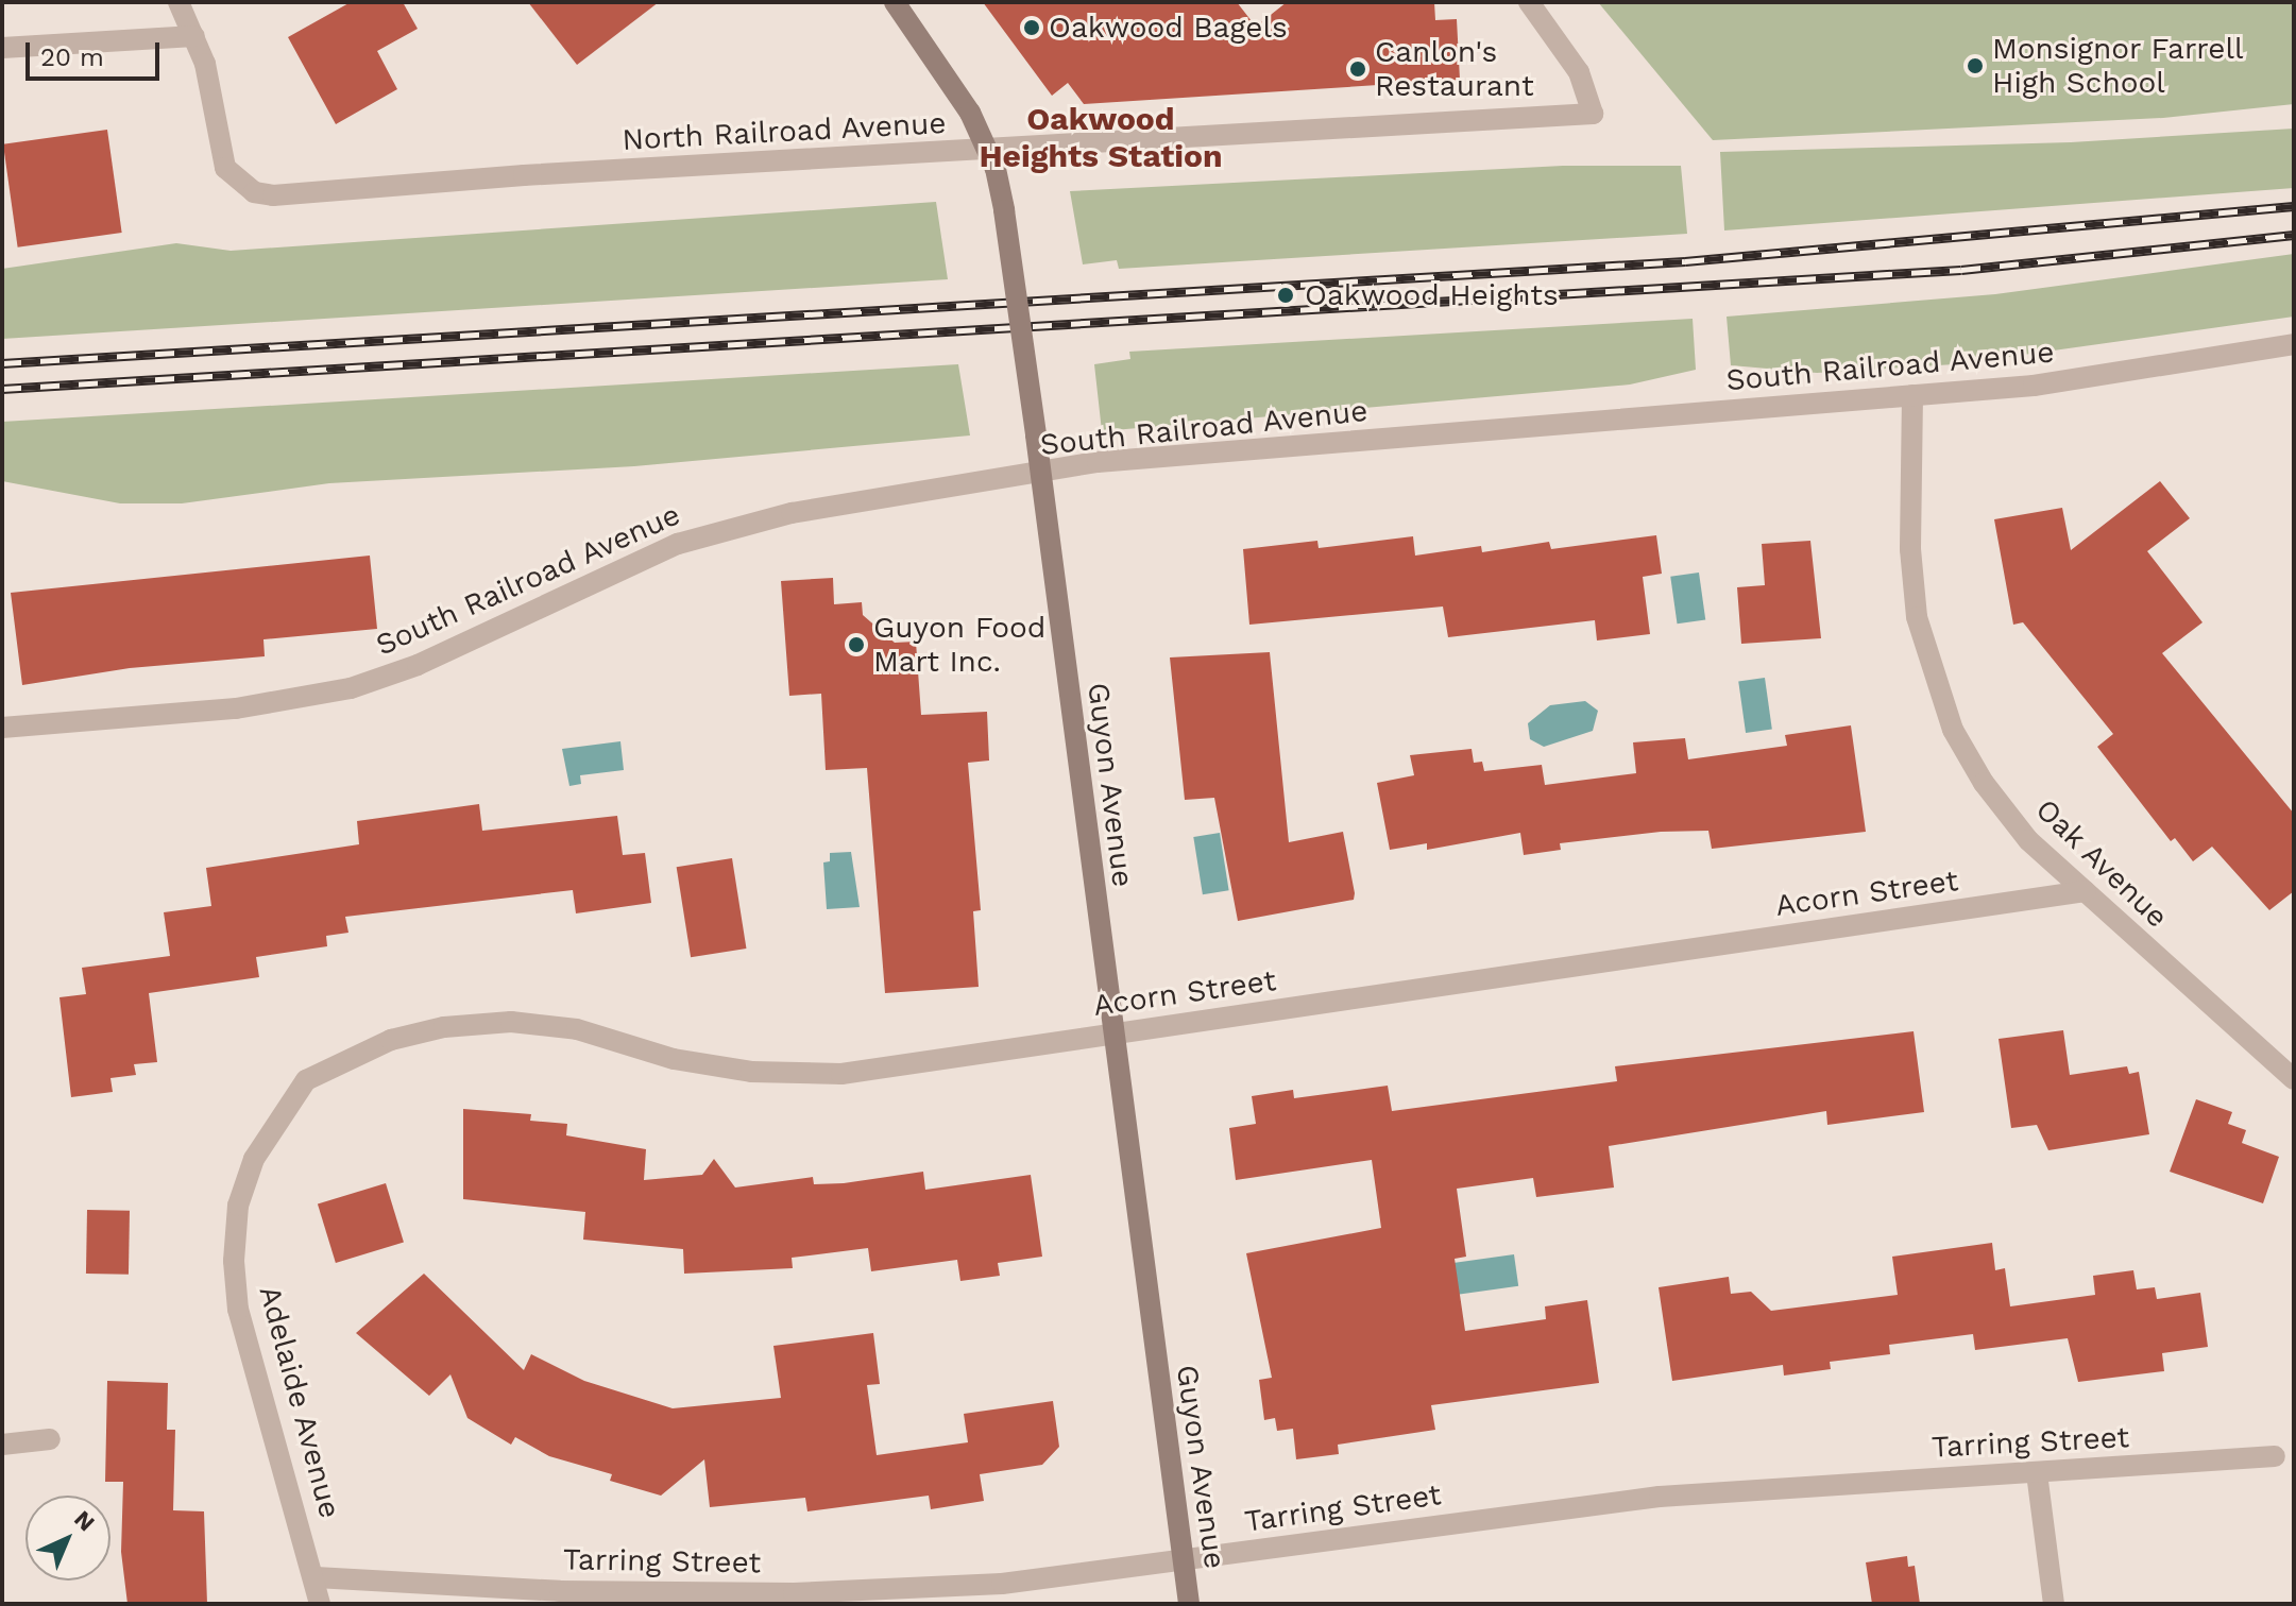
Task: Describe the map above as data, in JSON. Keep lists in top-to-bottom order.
{
  "streets": {
    "street": [
      "North Railroad Avenue",
      "South Railroad Avenue",
      "Guyon Avenue",
      "Oak Avenue",
      "Acorn Street",
      "Adelaide Avenue",
      "Tarring Street"
    ]
  },
  "crossings": [
    ["North Railroad Avenue", "Guyon Avenue"],
    ["South Railroad Avenue", "Guyon Avenue"],
    ["South Railroad Avenue", "Oak Avenue"],
    ["Guyon Avenue", "Acorn Street"],
    ["Guyon Avenue", "Tarring Street"],
    ["Oak Avenue", "Acorn Street"],
    ["Acorn Street", "Adelaide Avenue"],
    ["Adelaide Avenue", "Tarring Street"]
  ],
  "districts": ["Oakwood Heights Station"],
  "places": [
    "Oakwood Bagels",
    "Monsignor Farrell High School",
    "Canlon's Restaurant",
    "Oakwood Heights",
    "Guyon Food Mart Inc."
  ],
  "scale_bar": "20 m",
  "north": "top right"
}
